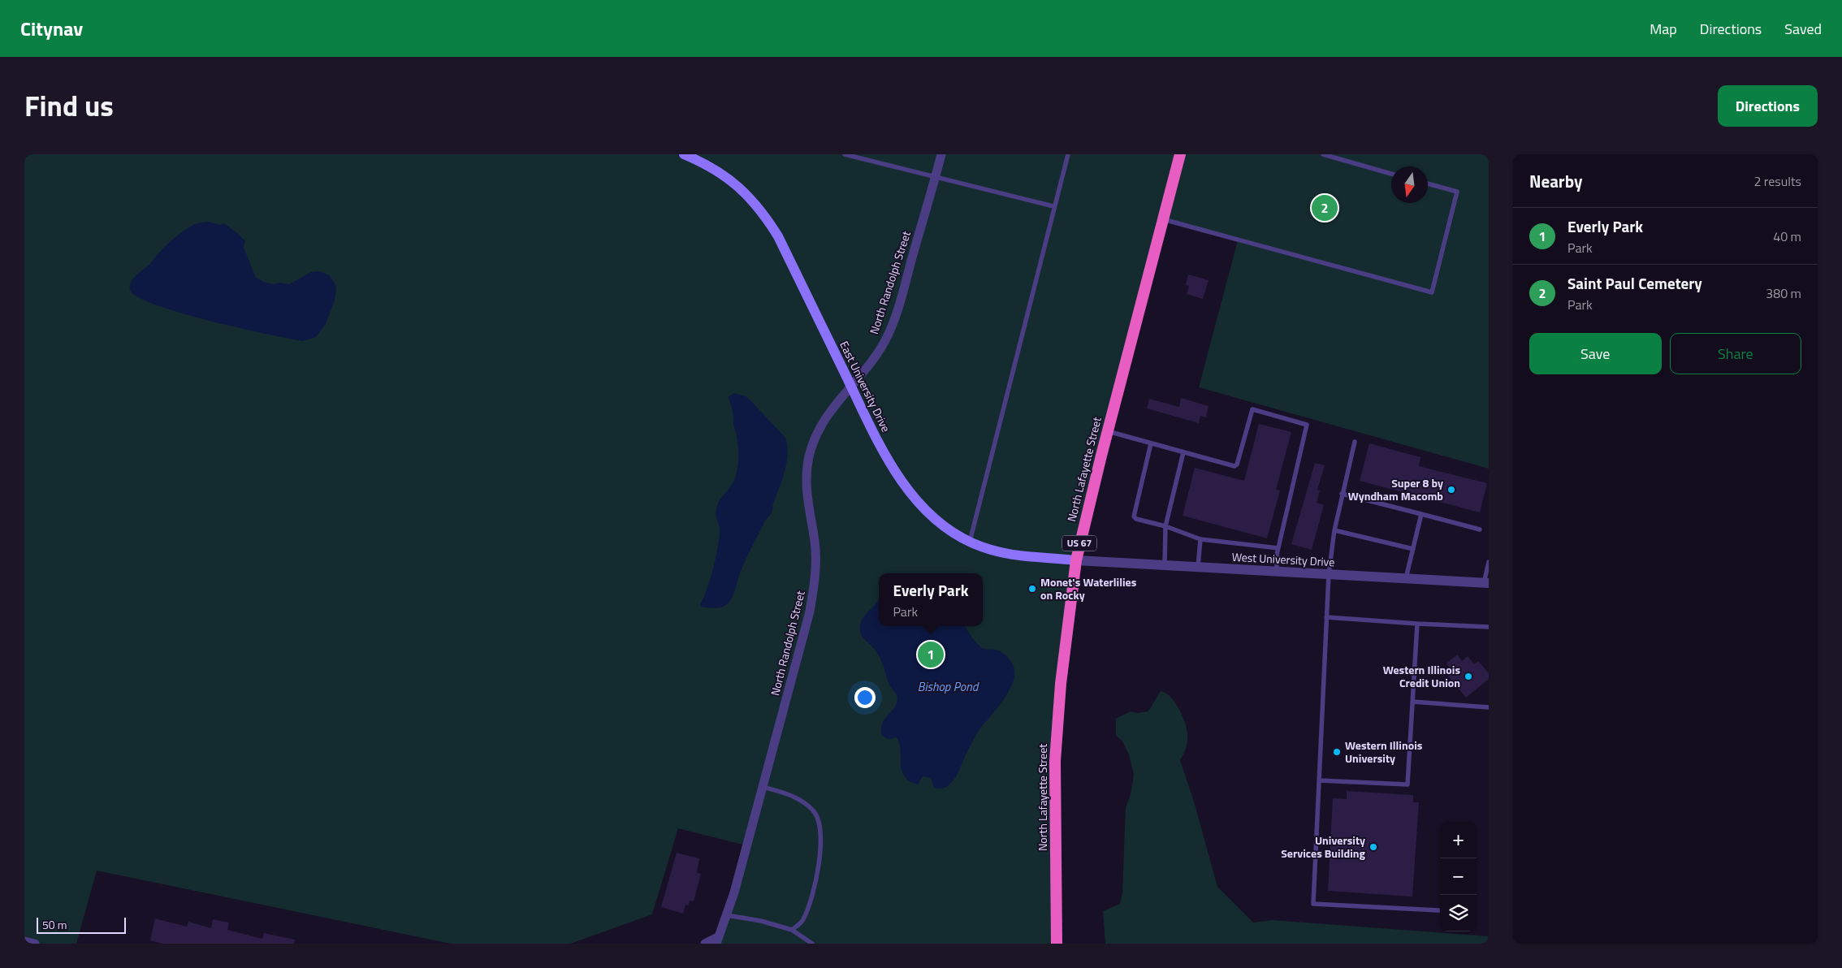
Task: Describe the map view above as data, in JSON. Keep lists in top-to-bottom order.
{
  "streets": {
    "highway": ["North Lafayette Street", "US 67"],
    "main road": ["East University Drive"],
    "street": ["North Randolph Street", "West University Drive"]
  },
  "crossings": [
    ["North Randolph Street", "East University Drive"],
    ["East University Drive", "North Lafayette Street"],
    ["East University Drive", "West University Drive"],
    ["North Lafayette Street", "West University Drive"]
  ],
  "water": ["Bishop Pond"],
  "places": [
    "Super 8 by Wyndham Macomb",
    "Monet's Waterlilies on Rocky",
    "Western Illinois Credit Union",
    "Western Illinois University",
    "University Services Building"
  ],
  "scale_bar": "50 m",
  "north": "bottom",
  "page": {
    "header": "Citynav",
    "nav": ["Map", "Directions", "Saved"],
    "title": "Find us",
    "buttons": [
      "Directions",
      ["Save", "Share"]
    ],
    "heading": ["Nearby", "2 results"],
    "pins": ["2", "1"],
    "list": [
      {
        "mark": "1",
        "name": "Everly Park",
        "note": "Park",
        "value": "40 m"
      },
      {
        "mark": "2",
        "name": "Saint Paul Cemetery",
        "note": "Park",
        "value": "380 m"
      }
    ],
    "popup": ["Everly Park", "Park"],
    "map_buttons": ["+", "−"],
    "scale": "50 m"
  }
}
